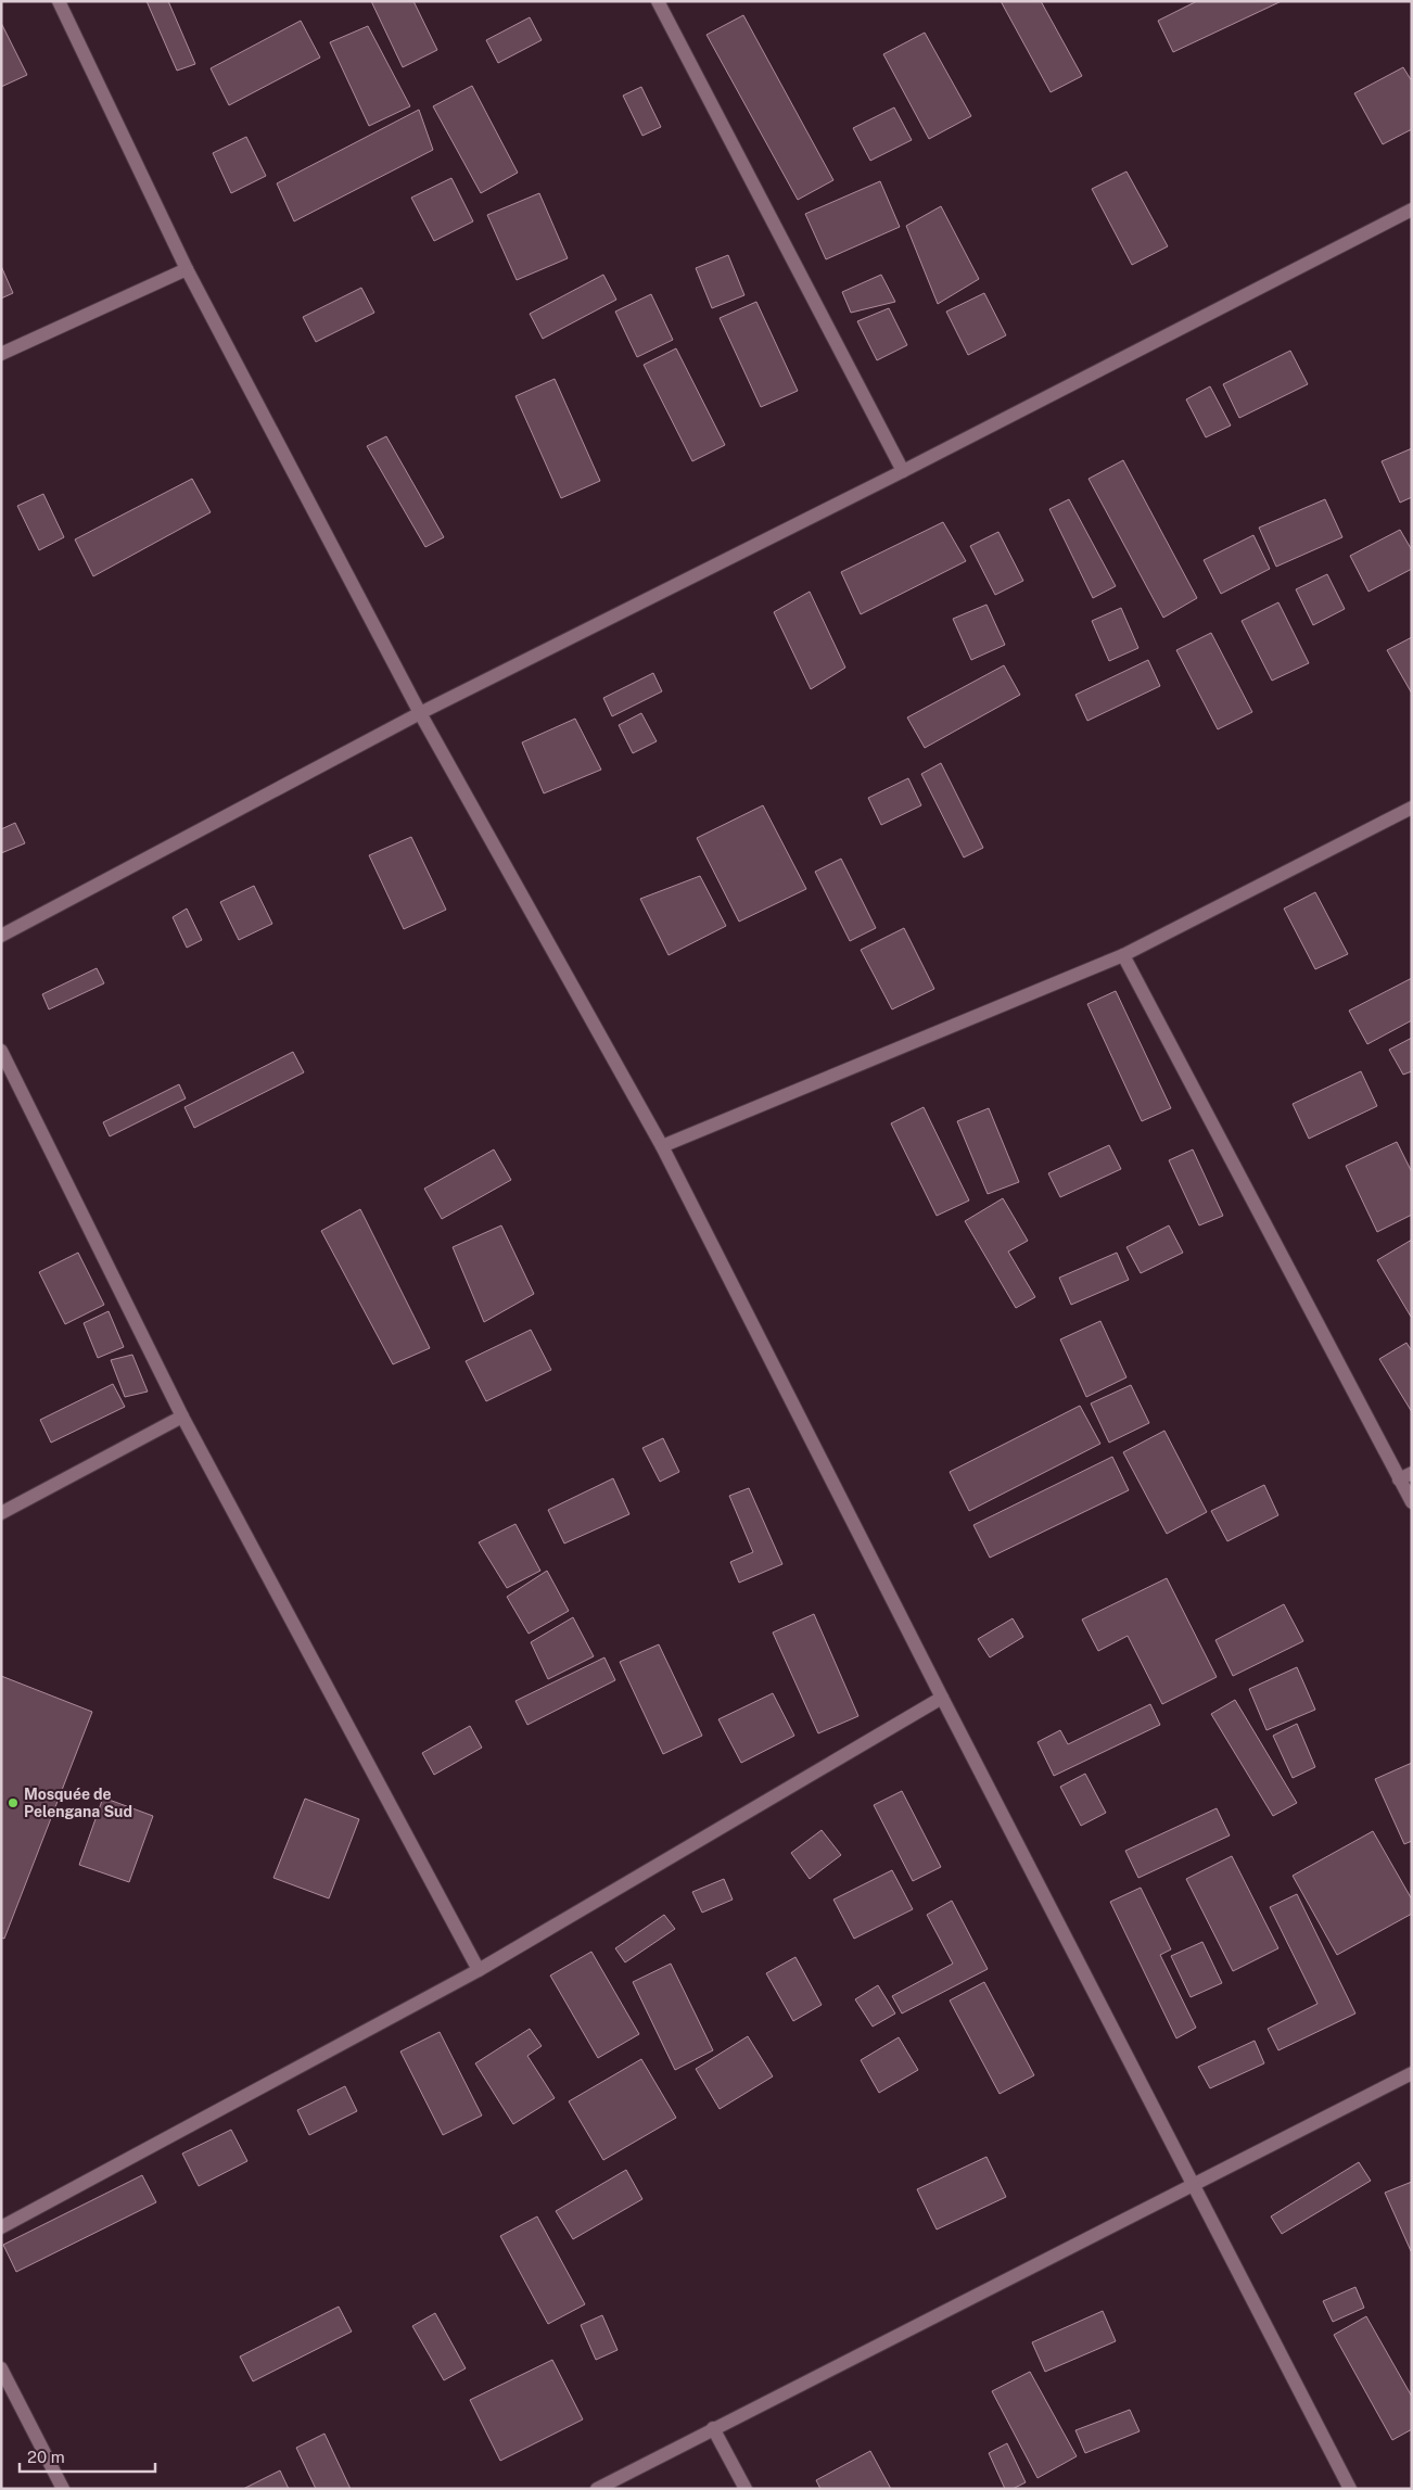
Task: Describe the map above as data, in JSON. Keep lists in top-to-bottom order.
{
  "places": ["Mosquée de Pelengana Sud"],
  "scale_bar": "20 m"
}
